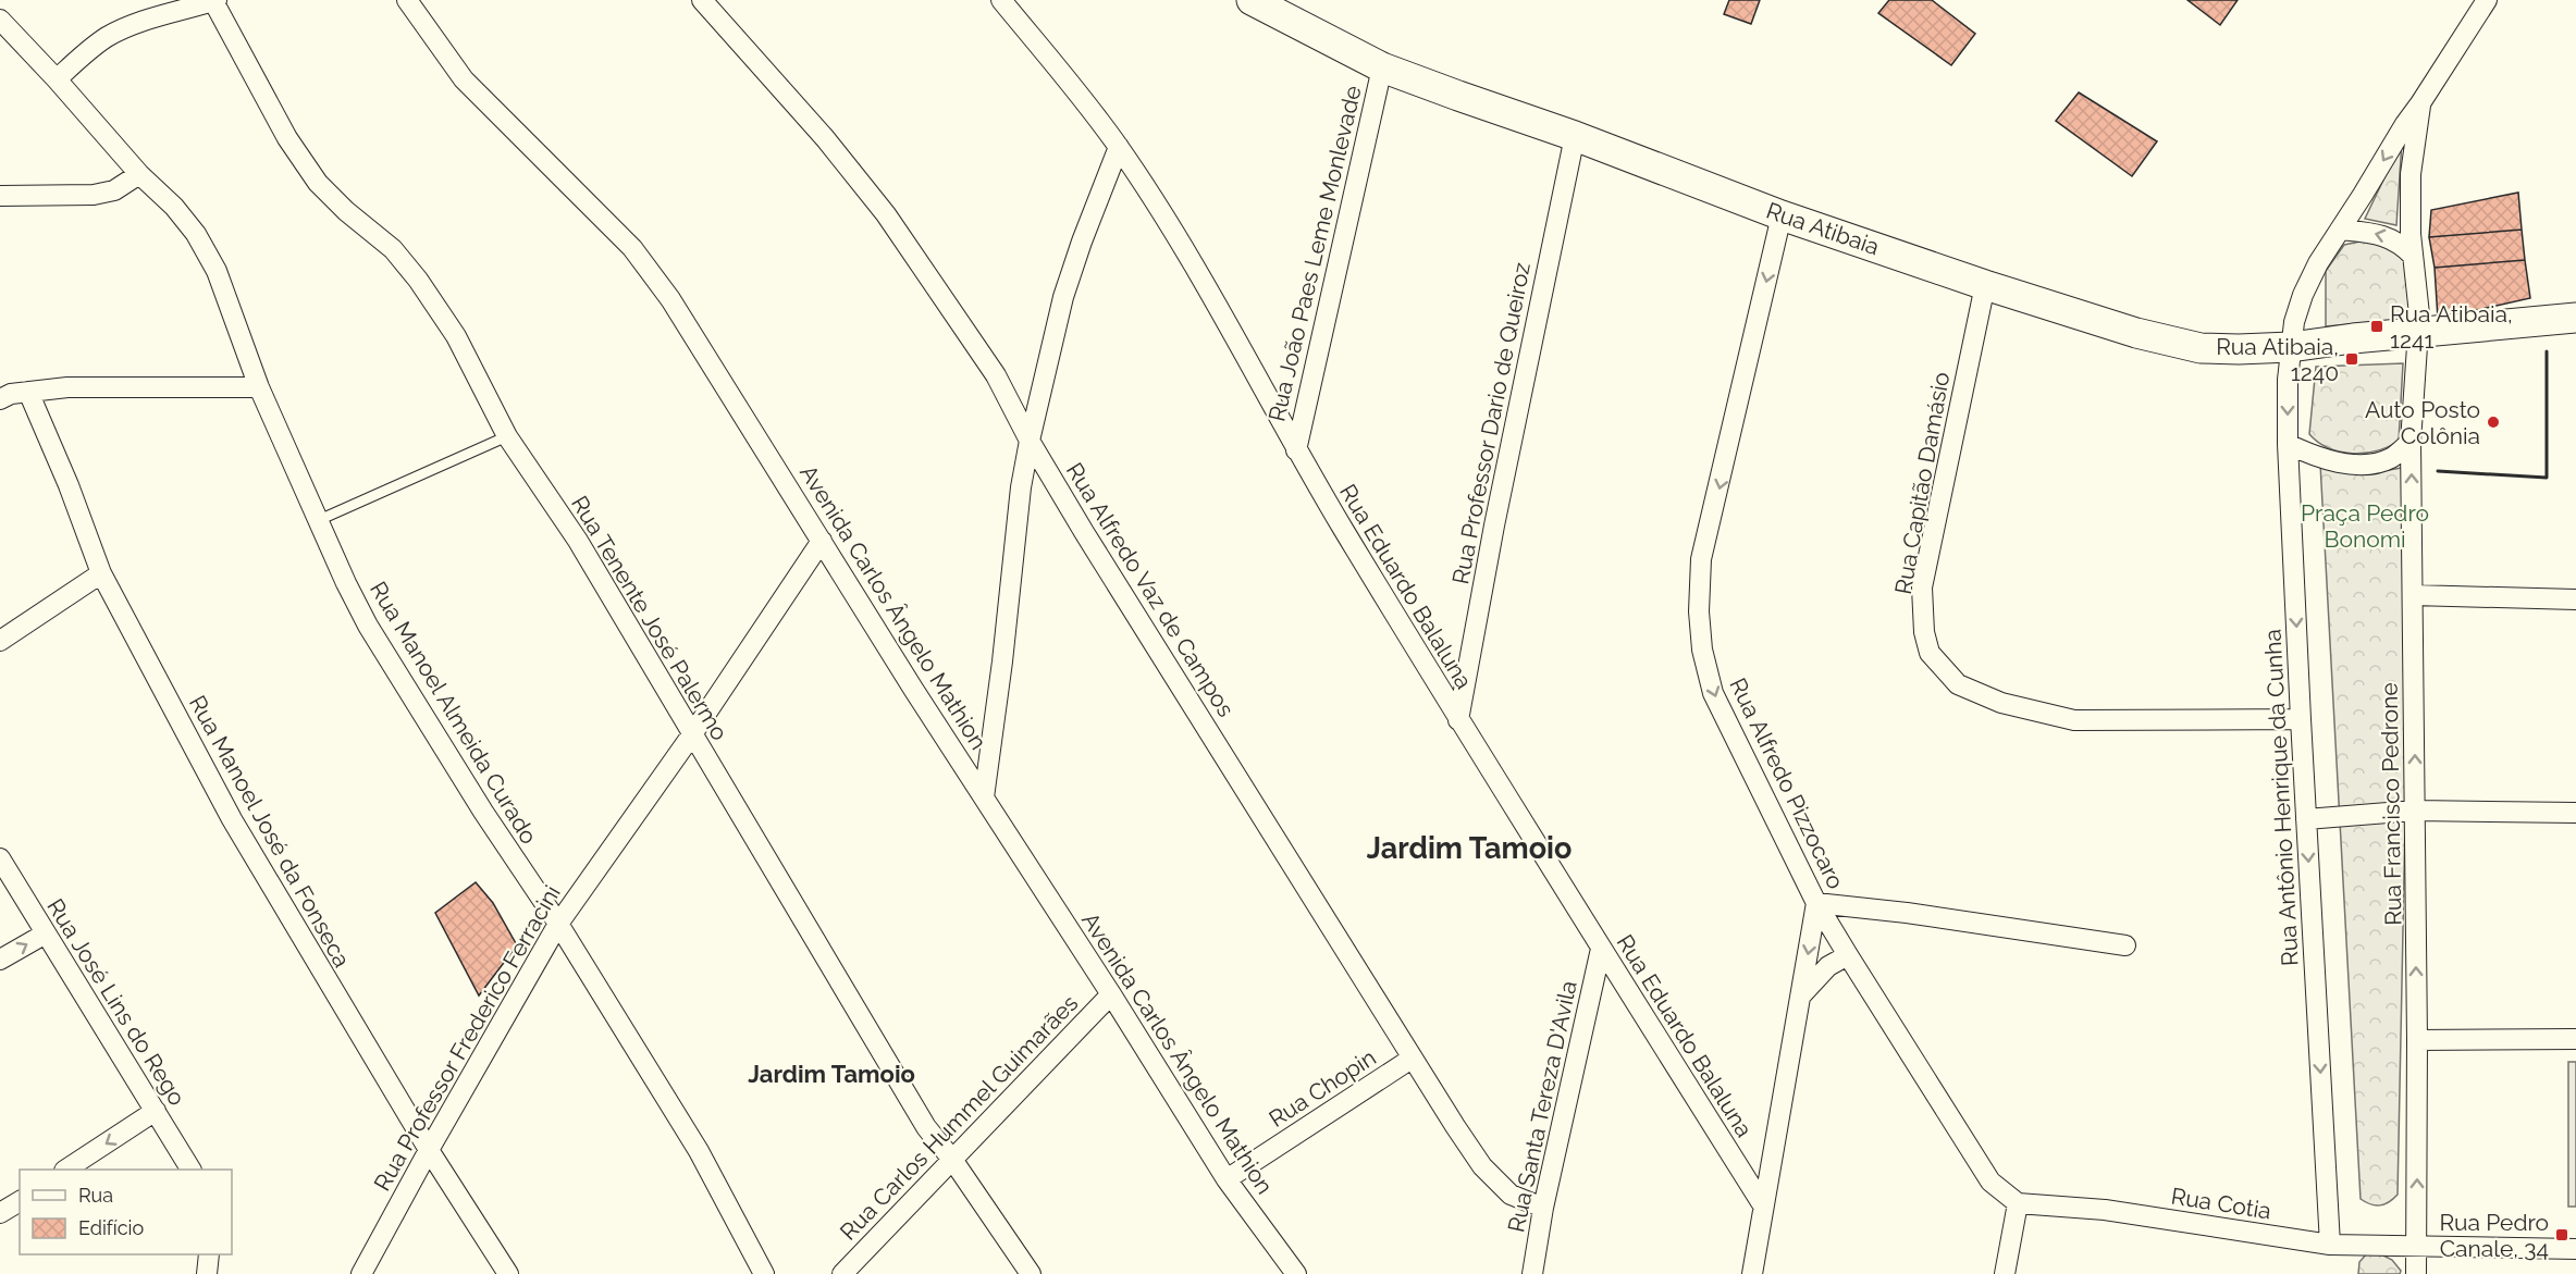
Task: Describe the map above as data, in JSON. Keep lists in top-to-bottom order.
{
  "streets": {
    "main road": ["Rua Atibaia"],
    "street": [
      "Rua João Paes Leme Monlevade",
      "Rua Professor Dario de Queiroz",
      "Rua Capitão Damásio",
      "Rua Eduardo Balaluna",
      "Rua Alfredo Vaz de Campos",
      "Avenida Carlos Ângelo Mathion",
      "Rua Tenente José Palermo",
      "Rua Manoel Almeida Curado",
      "Rua Alfredo Pizzocaro",
      "Rua Antônio Henrique da Cunha",
      "Rua Francisco Pedrone",
      "Rua Manoel José da Fonseca",
      "Rua José Lins do Rego",
      "Rua Professor Frederico Ferracini",
      "Rua Chopin",
      "Rua Santa Tereza D'Avila",
      "Rua Carlos Hummel Guimarães",
      "Rua Cotia"
    ]
  },
  "crossings": [
    ["Rua Atibaia", "Rua João Paes Leme Monlevade"],
    ["Rua Atibaia", "Rua Professor Dario de Queiroz"],
    ["Rua Atibaia", "Rua Capitão Damásio"],
    ["Rua Atibaia", "Rua Alfredo Pizzocaro"],
    ["Rua Atibaia", "Rua Antônio Henrique da Cunha"],
    ["Rua Atibaia", "Rua Francisco Pedrone"],
    ["Rua João Paes Leme Monlevade", "Rua Eduardo Balaluna"],
    ["Rua Professor Dario de Queiroz", "Rua Eduardo Balaluna"],
    ["Rua Capitão Damásio", "Rua Antônio Henrique da Cunha"],
    ["Rua Eduardo Balaluna", "Rua Santa Tereza D'Avila"],
    ["Rua Alfredo Vaz de Campos", "Rua Chopin"],
    ["Rua Alfredo Vaz de Campos", "Rua Santa Tereza D'Avila"],
    ["Avenida Carlos Ângelo Mathion", "Rua Professor Frederico Ferracini"],
    ["Avenida Carlos Ângelo Mathion", "Rua Chopin"],
    ["Avenida Carlos Ângelo Mathion", "Rua Carlos Hummel Guimarães"],
    ["Rua Tenente José Palermo", "Rua Professor Frederico Ferracini"],
    ["Rua Tenente José Palermo", "Rua Carlos Hummel Guimarães"],
    ["Rua Manoel Almeida Curado", "Rua Professor Frederico Ferracini"],
    ["Rua Alfredo Pizzocaro", "Rua Cotia"],
    ["Rua Antônio Henrique da Cunha", "Rua Francisco Pedrone"],
    ["Rua Antônio Henrique da Cunha", "Rua Cotia"],
    ["Rua Francisco Pedrone", "Rua Cotia"],
    ["Rua Manoel José da Fonseca", "Rua Professor Frederico Ferracini"]
  ],
  "one_way": ["Rua Alfredo Pizzocaro", "Rua Antônio Henrique da Cunha", "Rua Francisco Pedrone"],
  "districts": ["Jardim Tamoio", "Jardim Tamoio"],
  "parks": ["Praça Pedro Bonomi"],
  "places": {
    "transit": ["Rua Atibaia, 1241", "Rua Atibaia, 1240", "Rua Pedro Canale, 34"],
    "other": ["Auto Posto Colônia"]
  },
  "legend": ["Rua", "Edifício"]
}
